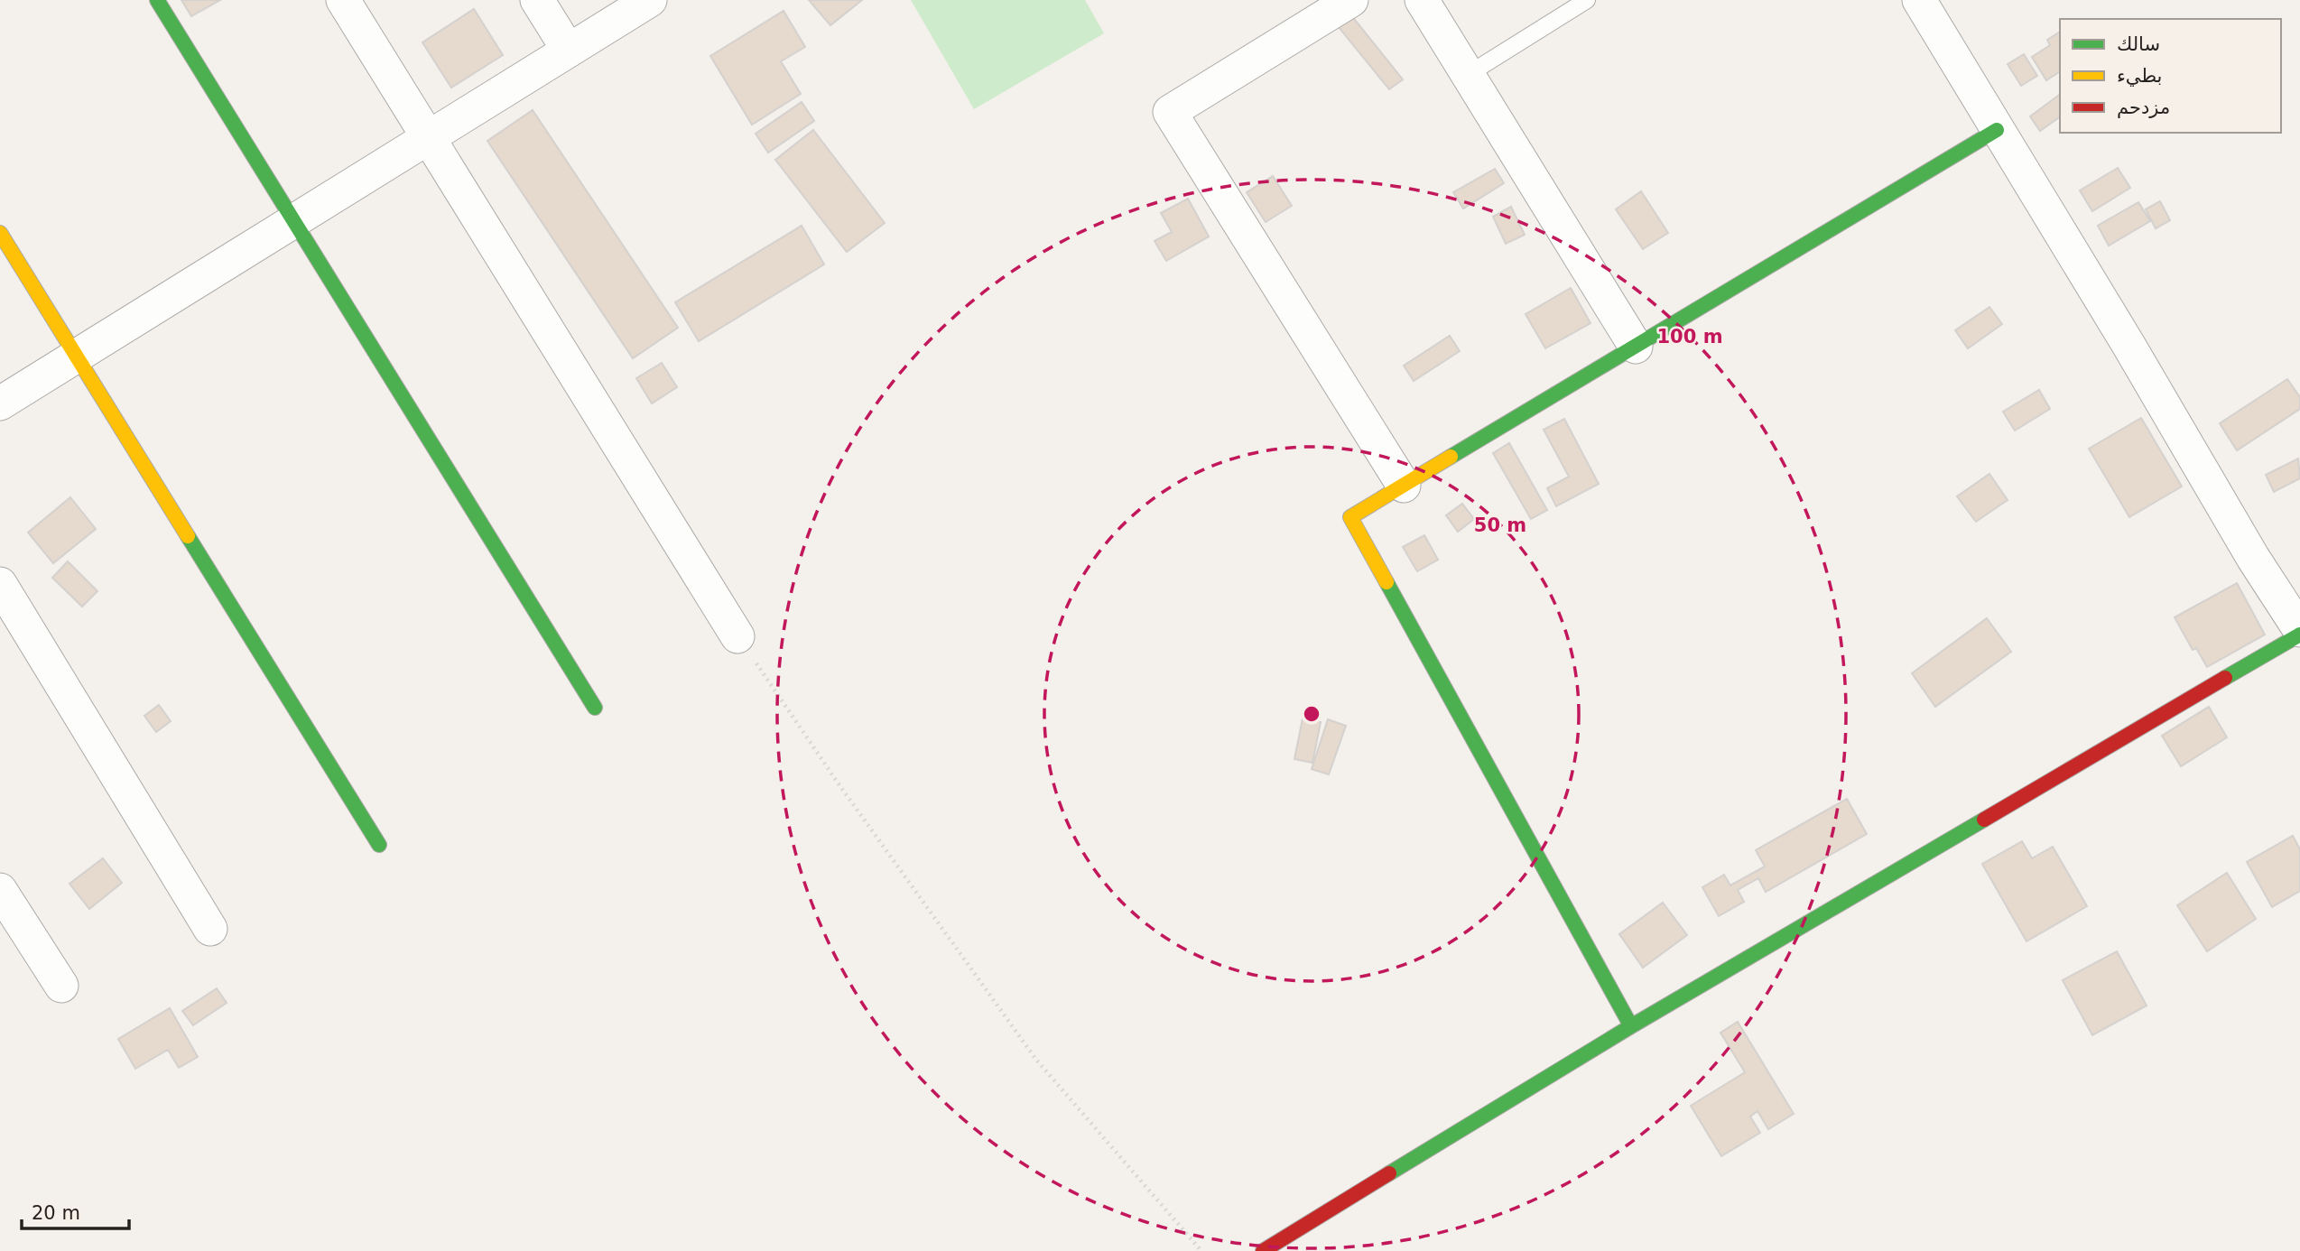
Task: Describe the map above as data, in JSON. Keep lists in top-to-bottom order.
{
  "legend": ["سالك", "بطيء", "مزدحم"],
  "scale_bar": "20 m",
  "rings": ["100 m", "50 m"]
}
